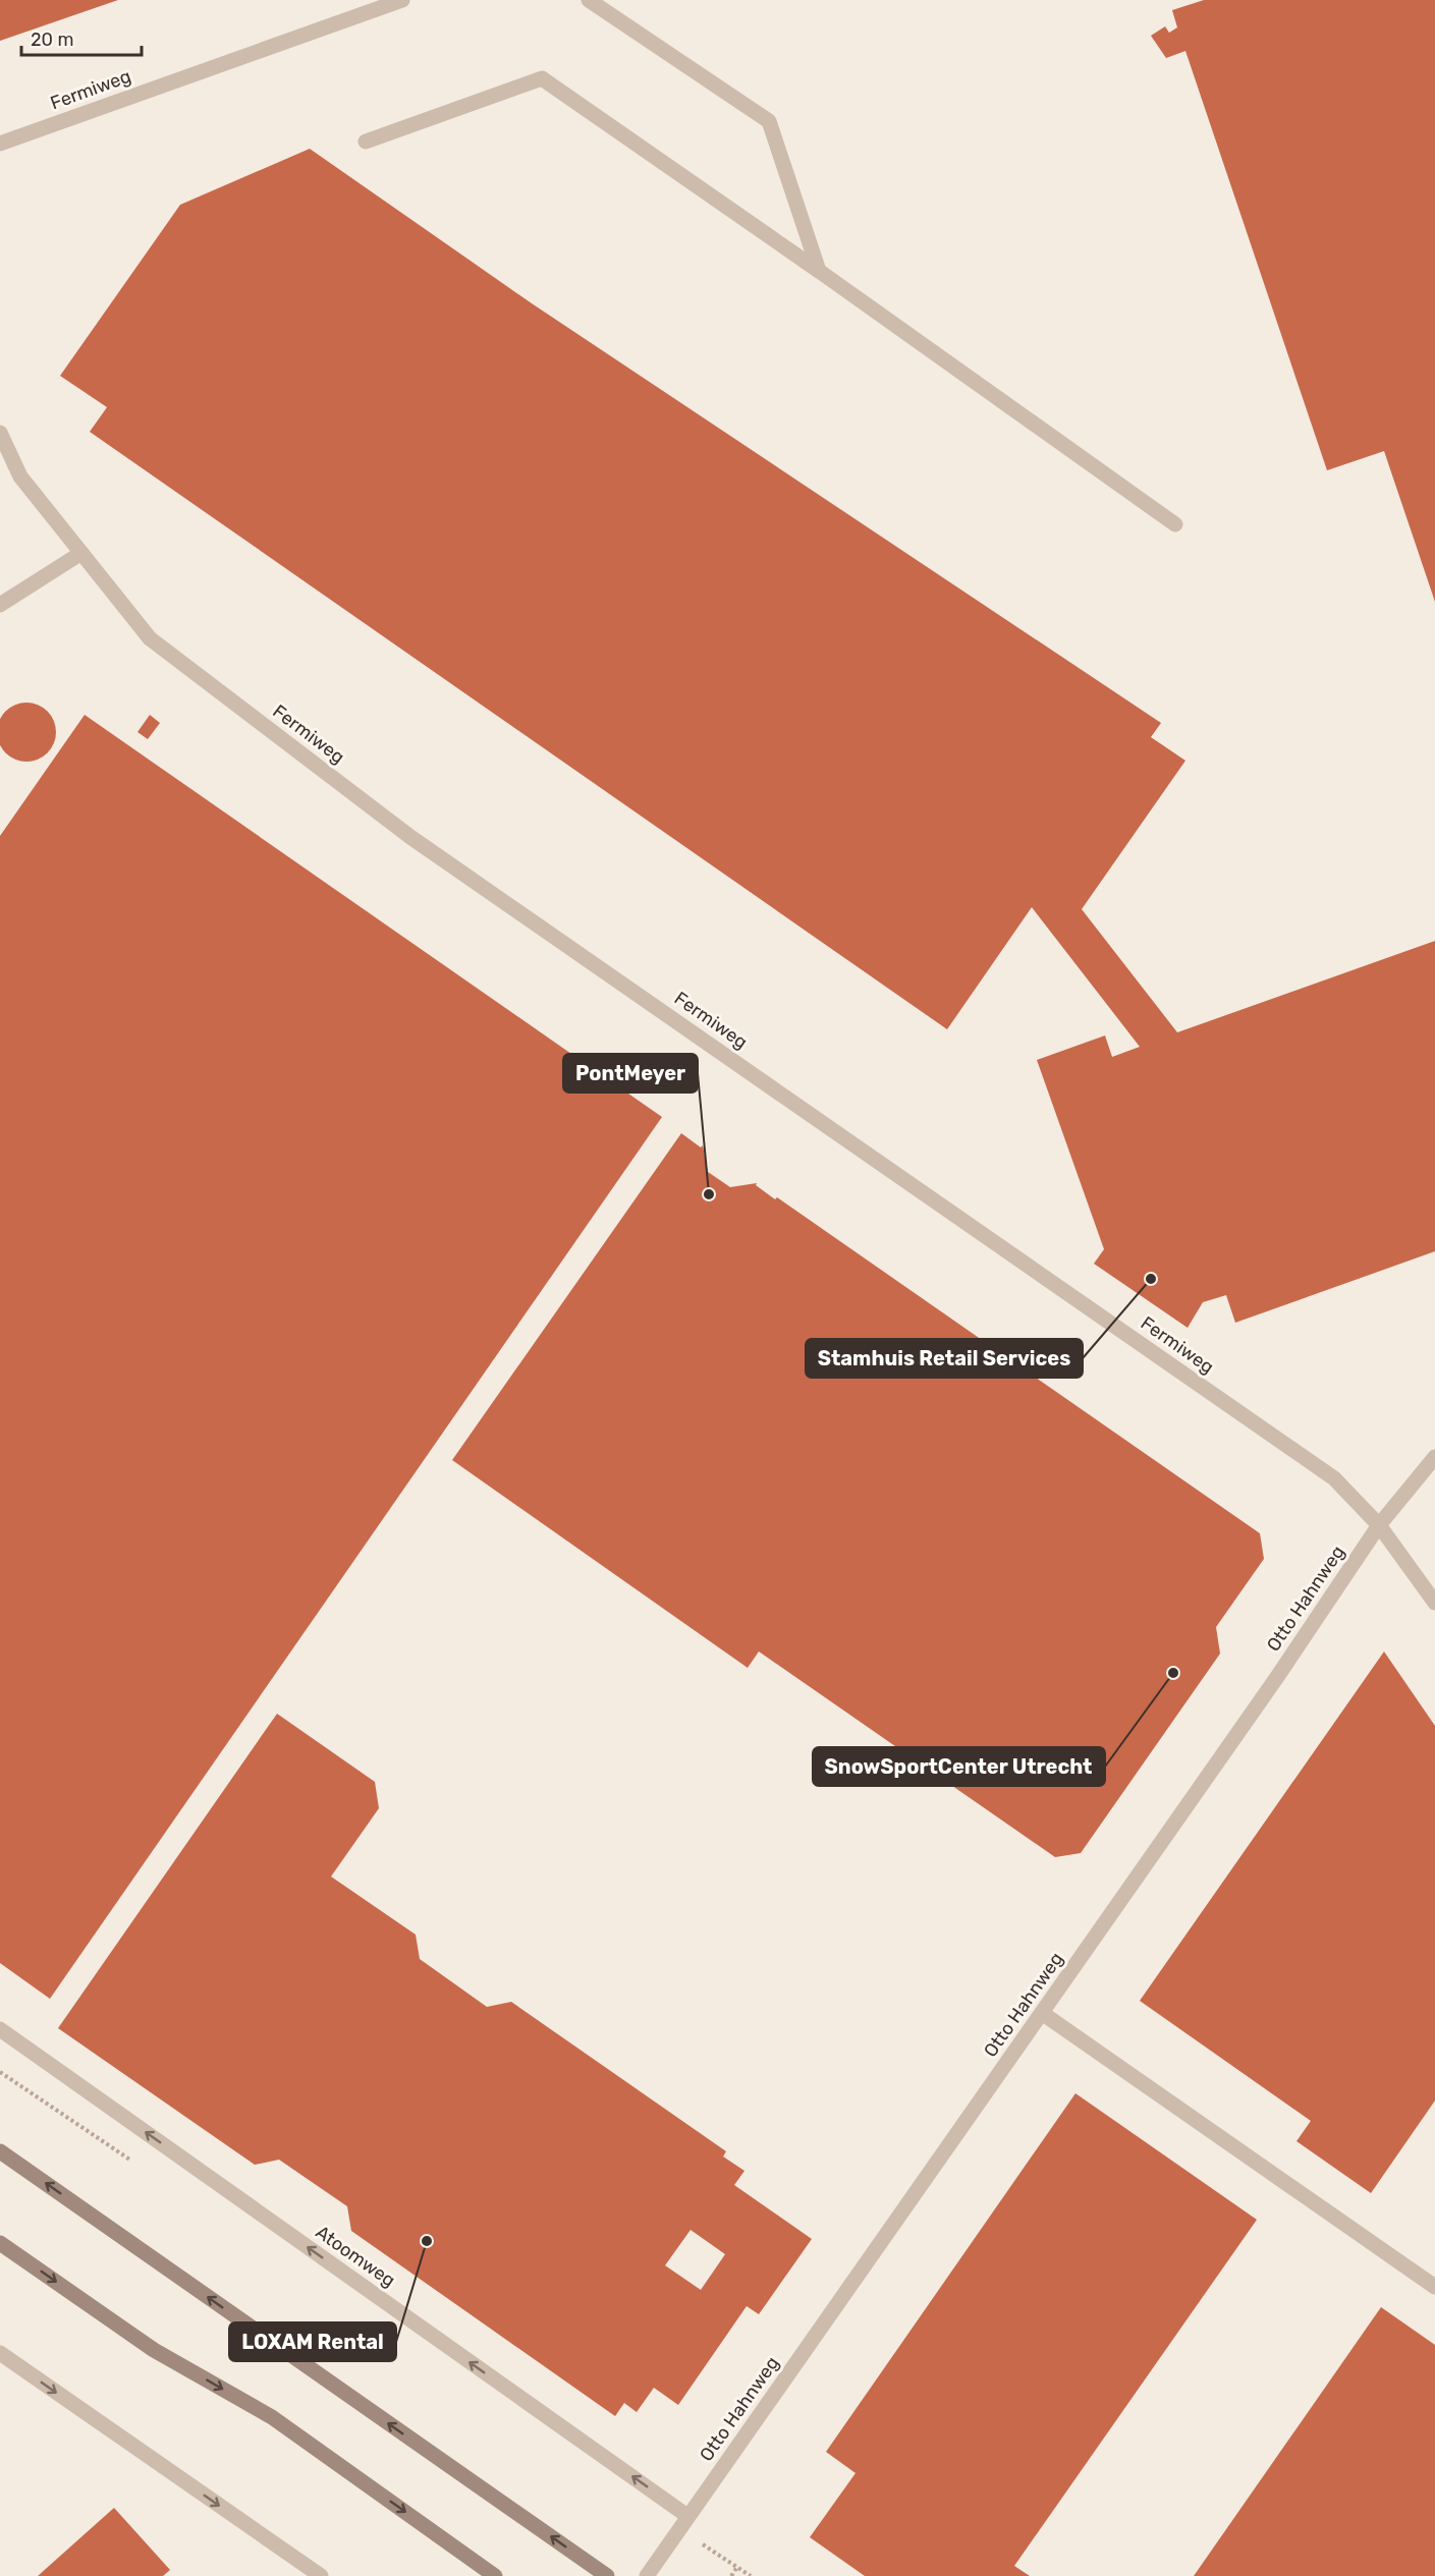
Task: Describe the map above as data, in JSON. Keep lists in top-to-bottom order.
{
  "streets": {
    "street": ["Fermiweg", "Otto Hahnweg", "Atoomweg"]
  },
  "crossings": [
    ["Fermiweg", "Otto Hahnweg"],
    ["Otto Hahnweg", "Atoomweg"]
  ],
  "one_way": ["Atoomweg"],
  "places": [
    "PontMeyer",
    "Stamhuis Retail Services",
    "SnowSportCenter Utrecht",
    "LOXAM Rental"
  ],
  "scale_bar": "20 m"
}
